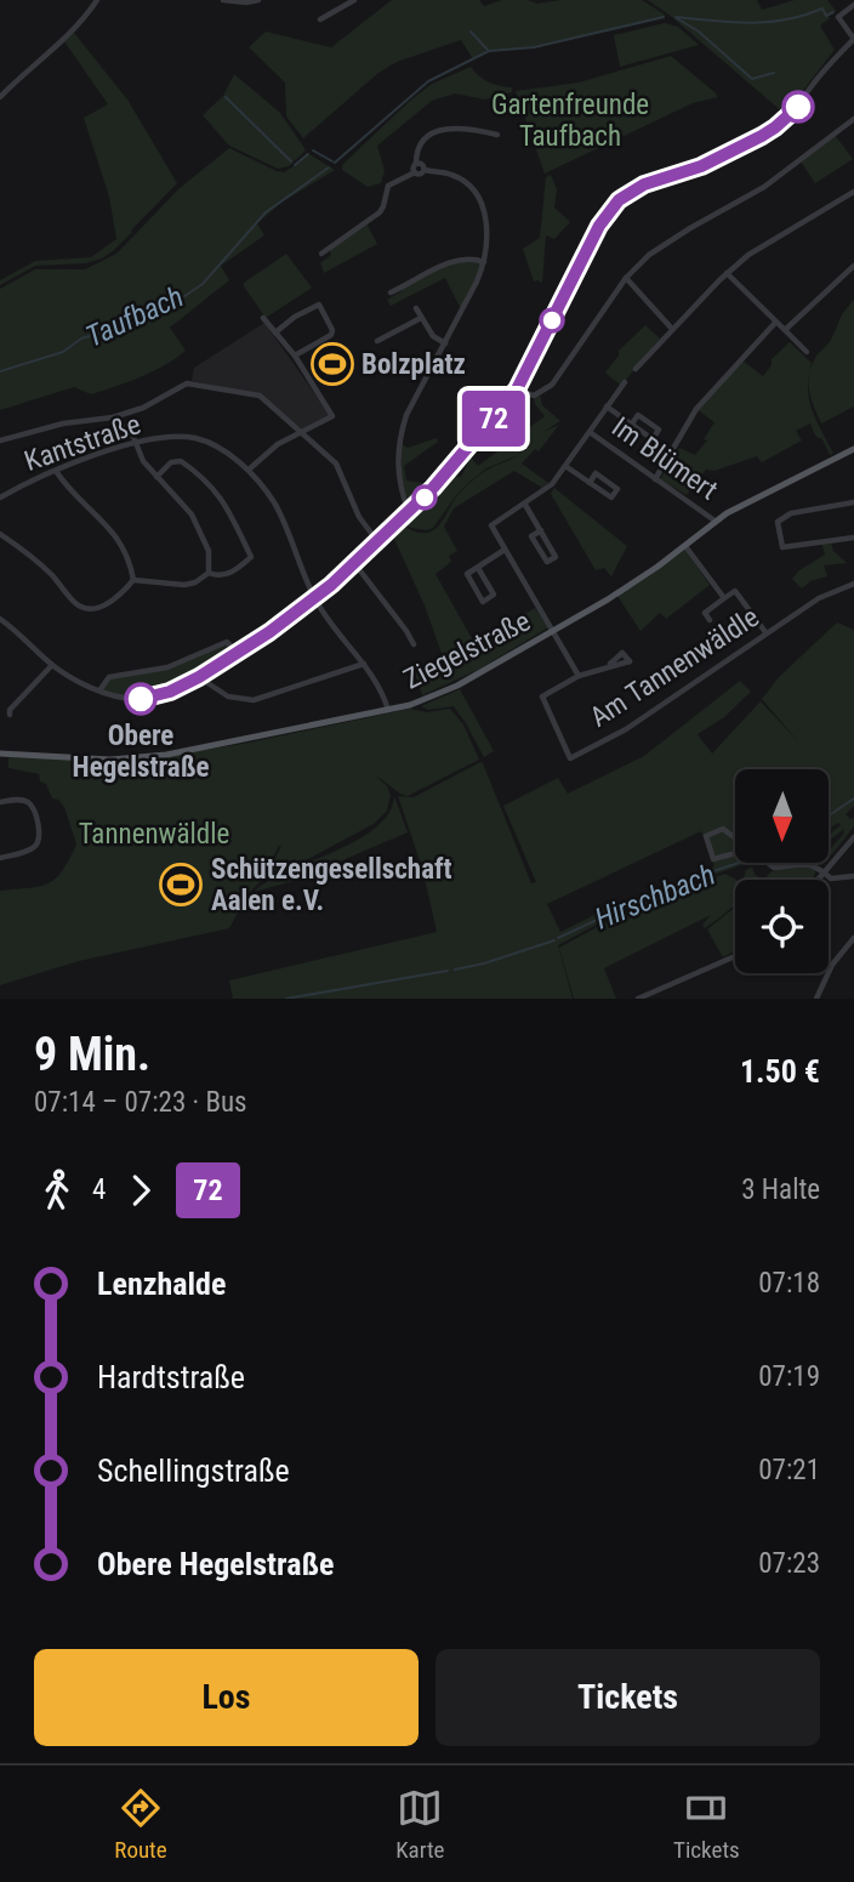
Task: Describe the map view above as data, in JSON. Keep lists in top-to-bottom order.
{
  "streets": {
    "main road": ["Ziegelstraße"],
    "street": ["Kantstraße", "Im Blümert", "Am Tannenwäldle"]
  },
  "crossings": [
    ["Kantstraße", "Ziegelstraße"],
    ["Im Blümert", "Ziegelstraße"],
    ["Im Blümert", "Am Tannenwäldle"],
    ["Ziegelstraße", "Am Tannenwäldle"]
  ],
  "water": ["Taufbach", "Hirschbach"],
  "parks": ["Gartenfreunde Taufbach", "Tannenwäldle"],
  "places": {
    "sports": ["Bolzplatz", "Schützengesellschaft Aalen e.V."],
    "other": ["Obere Hegelstraße"]
  },
  "lines": ["bus line 72"],
  "north": "bottom",
  "page": {
    "on_map": "72",
    "heading": ["9 Min.", "07:14 – 07:23 · Bus", "1.50 €"],
    "legs": ["4", "72", "3 Halte"],
    "list": [
      {
        "name": "Lenzhalde",
        "value": "07:18"
      },
      {
        "name": "Hardtstraße",
        "value": "07:19"
      },
      {
        "name": "Schellingstraße",
        "value": "07:21"
      },
      {
        "name": "Obere Hegelstraße",
        "value": "07:23"
      }
    ],
    "buttons": ["Los", "Tickets"],
    "tabs": ["Route", "Karte", "Tickets"]
  }
}
